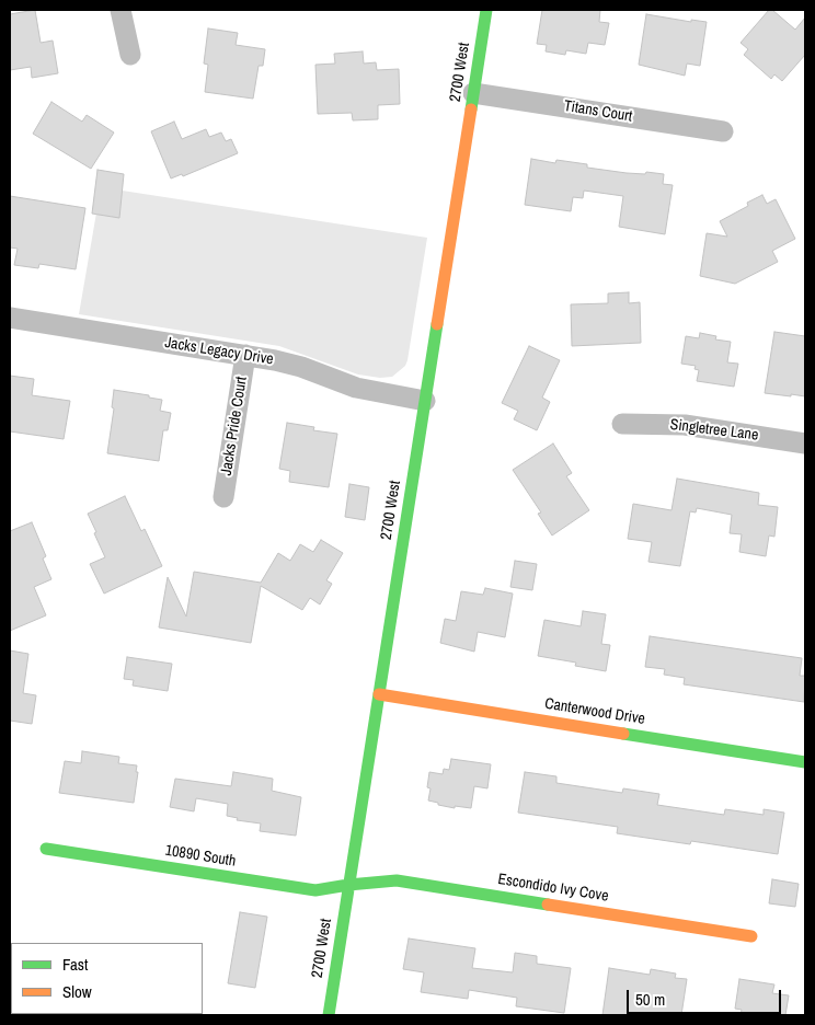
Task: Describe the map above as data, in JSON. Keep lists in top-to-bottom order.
{
  "streets": {
    "street": [
      "2700 West",
      "Titans Court",
      "Jacks Legacy Drive",
      "Jacks Pride Court",
      "Singletree Lane",
      "Canterwood Drive",
      "10890 South",
      "Escondido Ivy Cove"
    ]
  },
  "crossings": [
    ["2700 West", "Titans Court"],
    ["2700 West", "Jacks Legacy Drive"],
    ["2700 West", "Canterwood Drive"],
    ["2700 West", "10890 South"],
    ["2700 West", "Escondido Ivy Cove"],
    ["Jacks Legacy Drive", "Jacks Pride Court"],
    ["10890 South", "Escondido Ivy Cove"]
  ],
  "legend": ["Fast", "Slow"],
  "scale_bar": "50 m"
}
